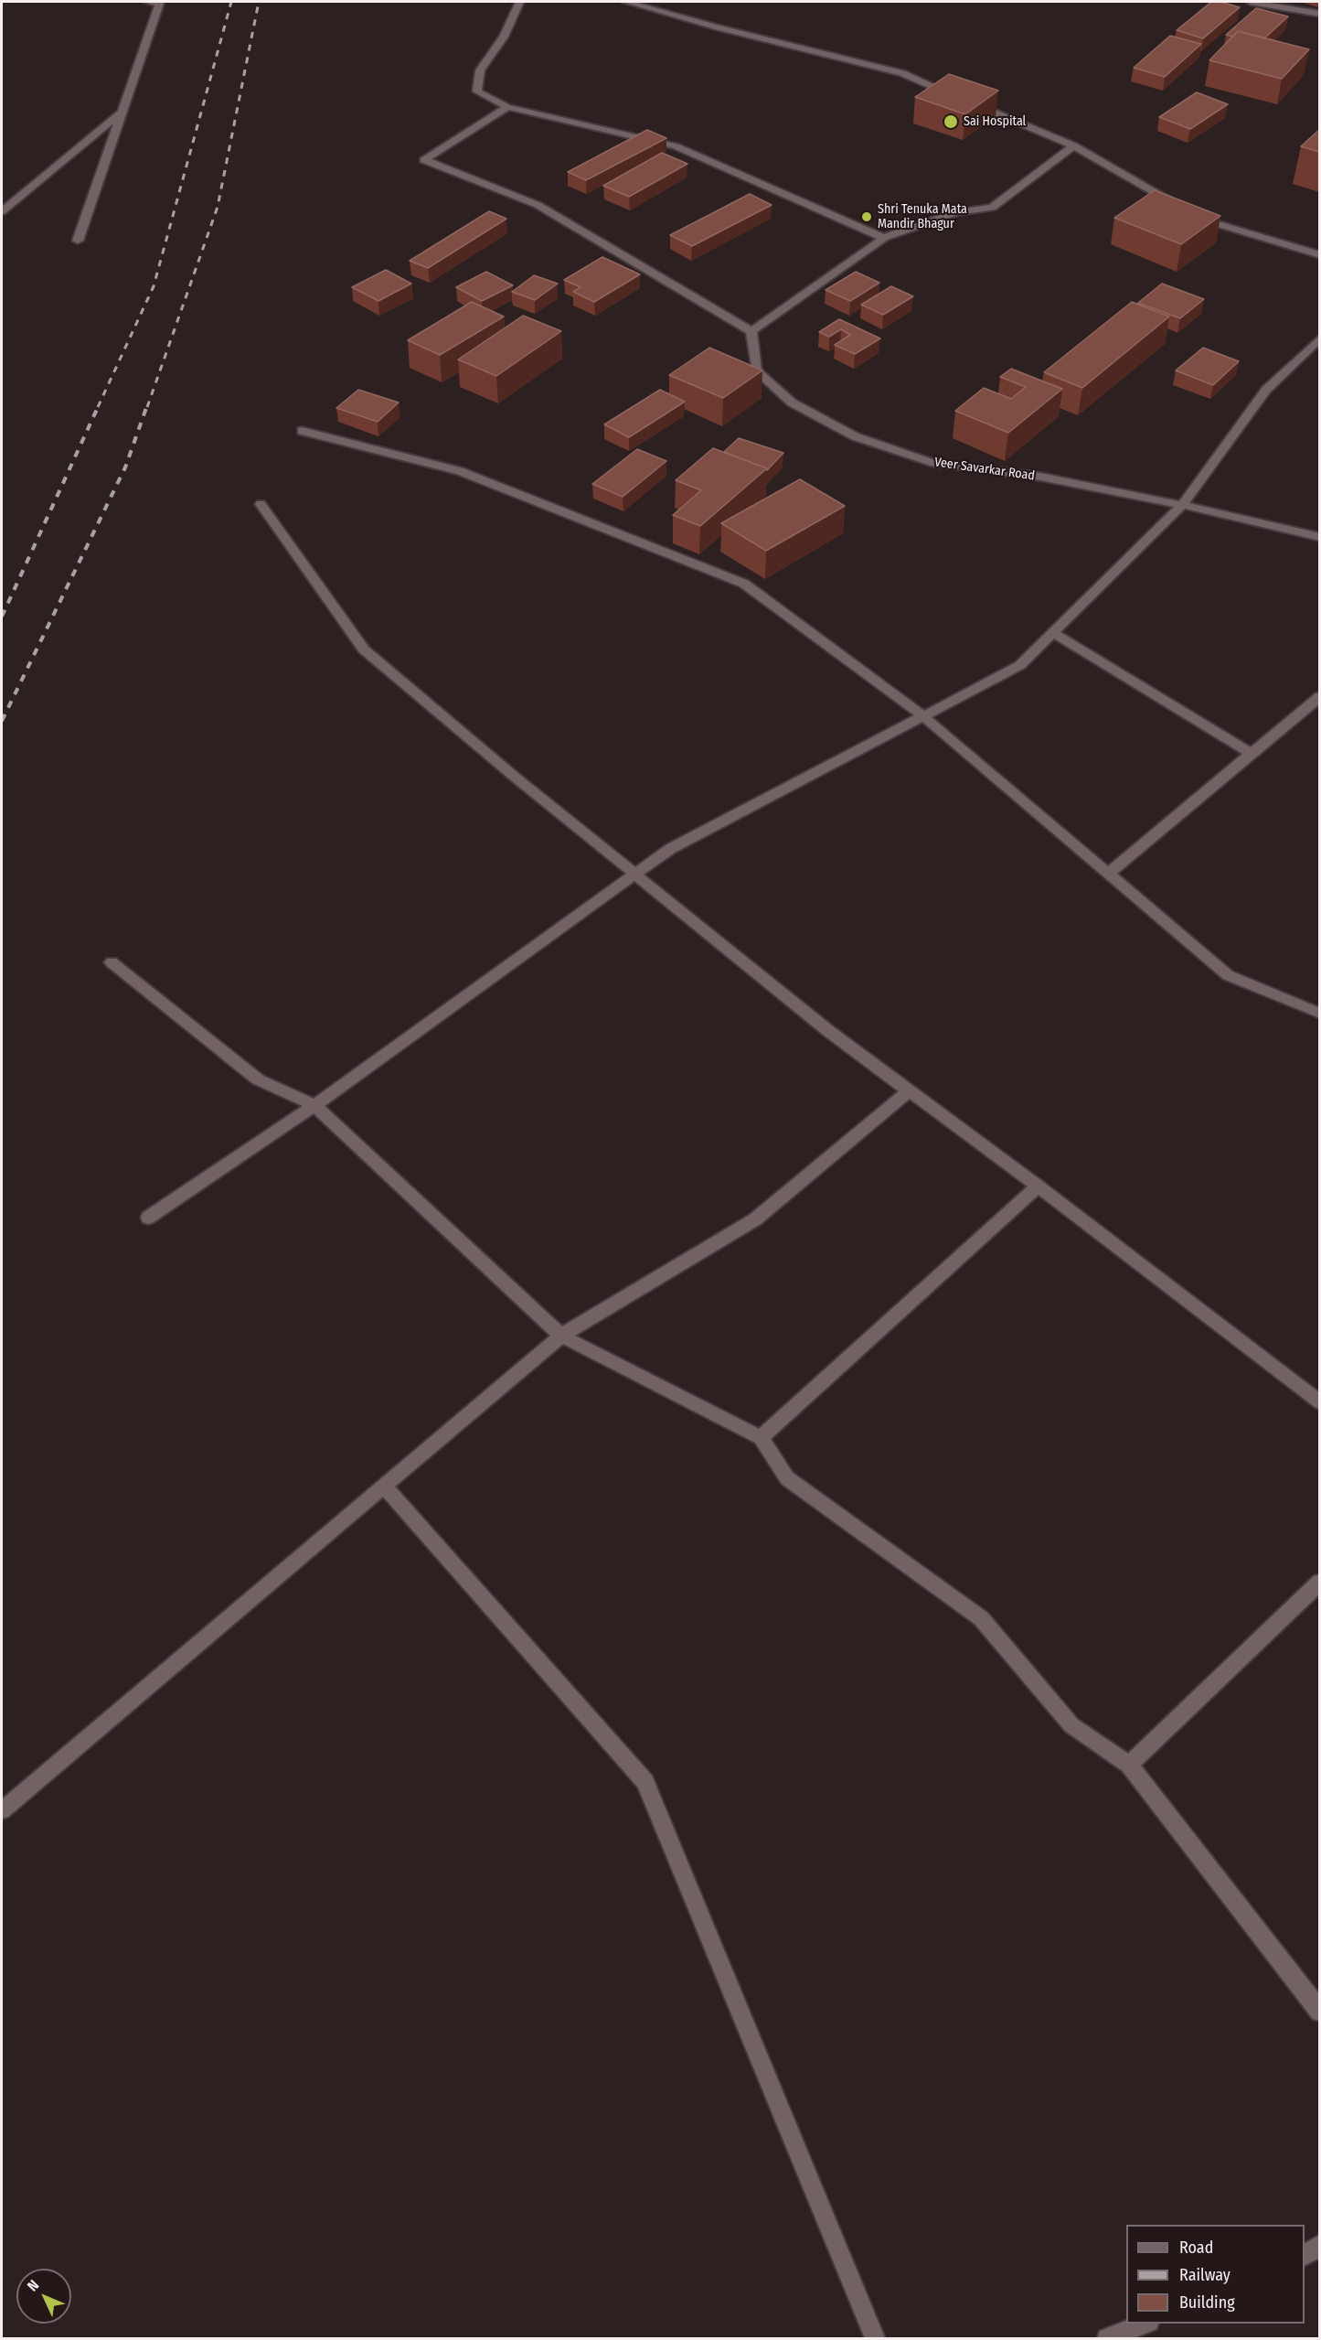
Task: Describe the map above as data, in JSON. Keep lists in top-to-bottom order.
{
  "streets": {
    "street": ["Veer Savarkar Road"]
  },
  "places": ["Sai Hospital", "Shri Tenuka Mata Mandir Bhagur"],
  "legend": ["Road", "Railway", "Building"],
  "north": "top left"
}
